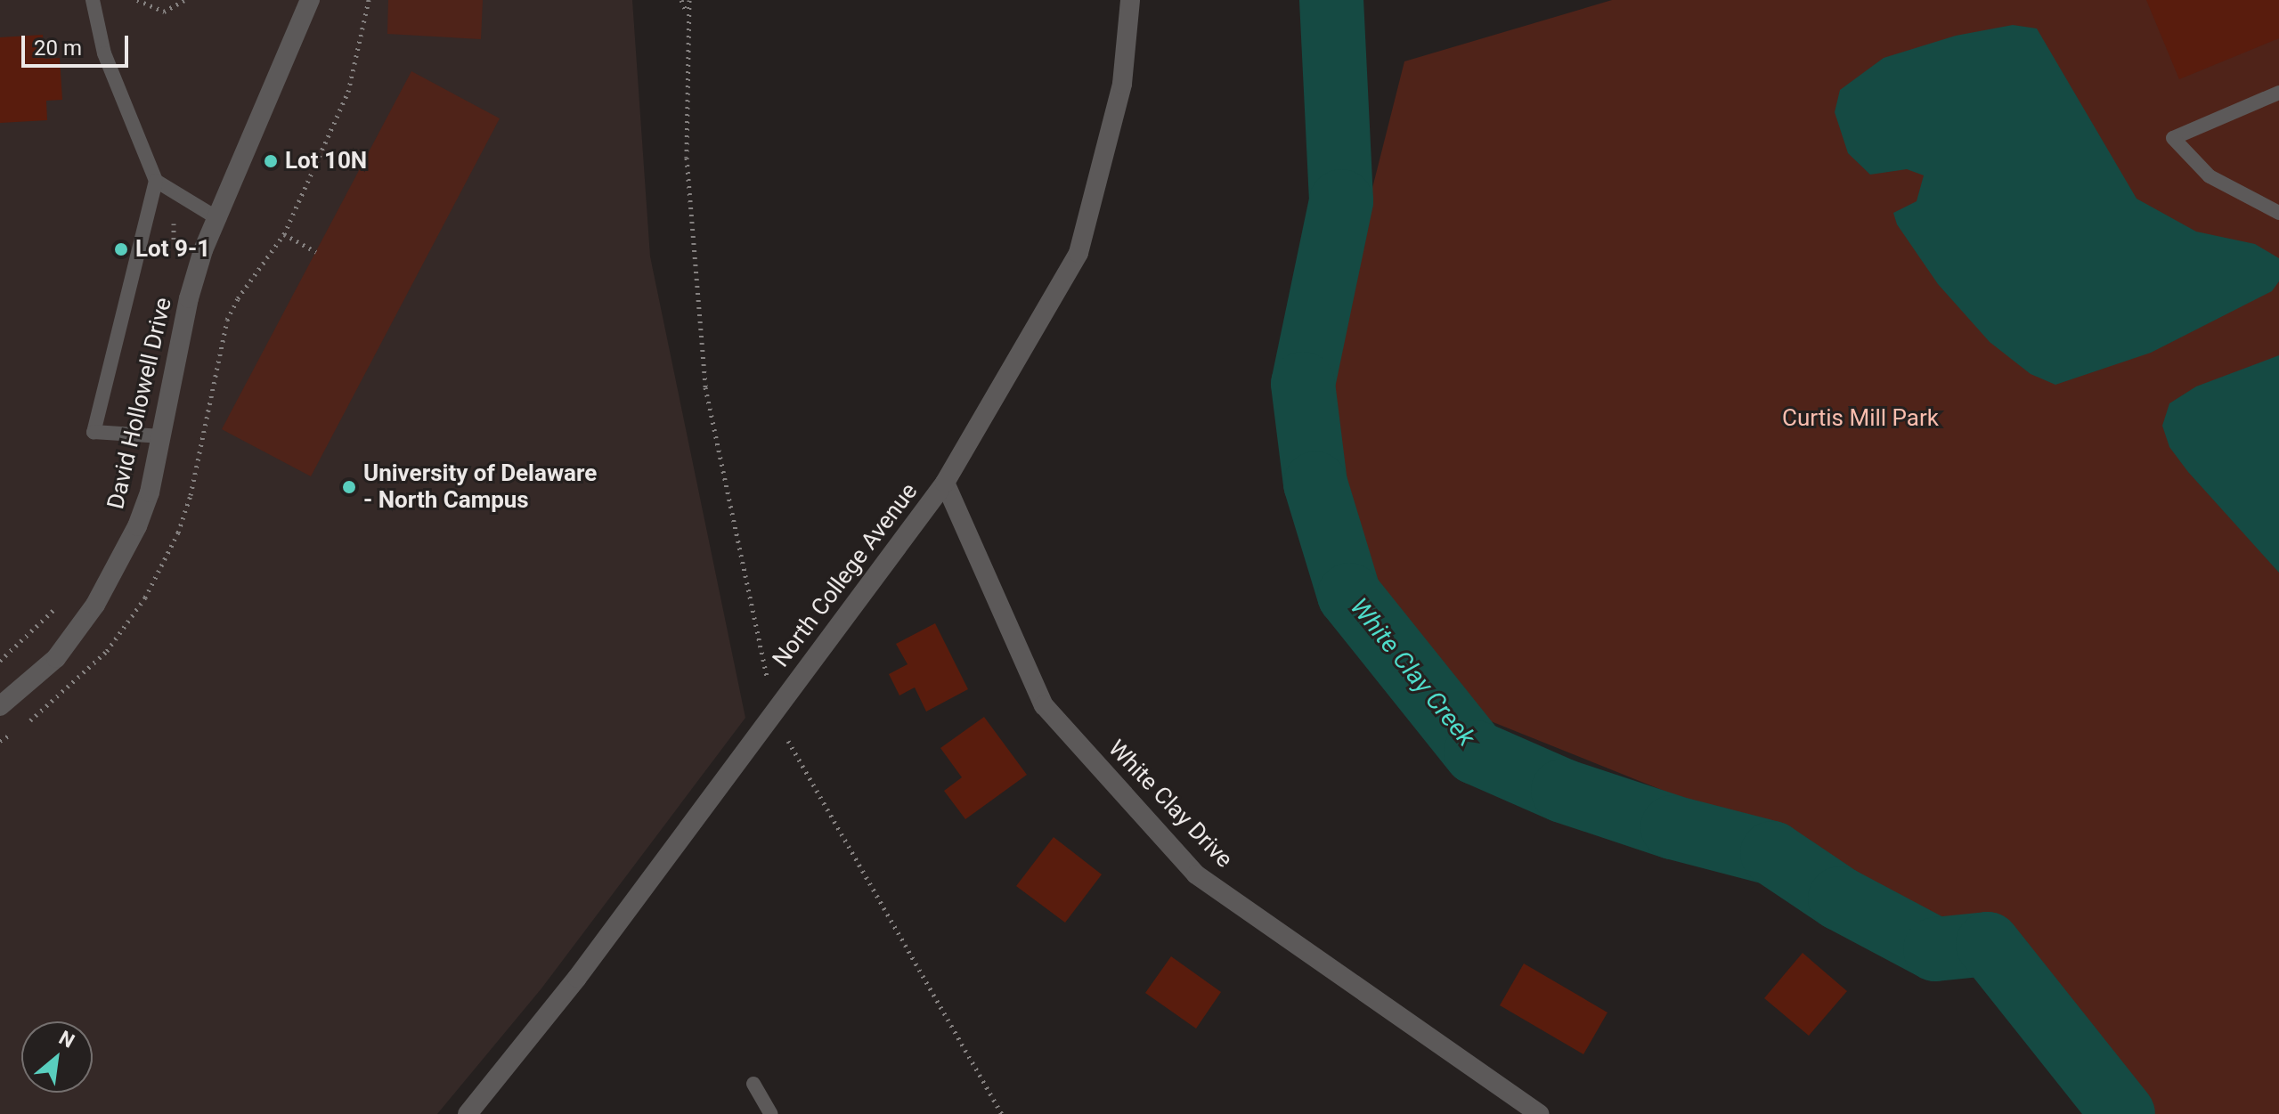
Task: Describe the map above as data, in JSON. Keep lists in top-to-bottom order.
{
  "streets": {
    "street": ["David Hollowell Drive", "North College Avenue", "White Clay Drive"]
  },
  "crossings": [
    ["North College Avenue", "White Clay Drive"]
  ],
  "water": ["White Clay Creek"],
  "parks": ["Curtis Mill Park"],
  "places": ["Lot 10N", "Lot 9-1", "University of Delaware - North Campus"],
  "scale_bar": "20 m",
  "north": "top right"
}
